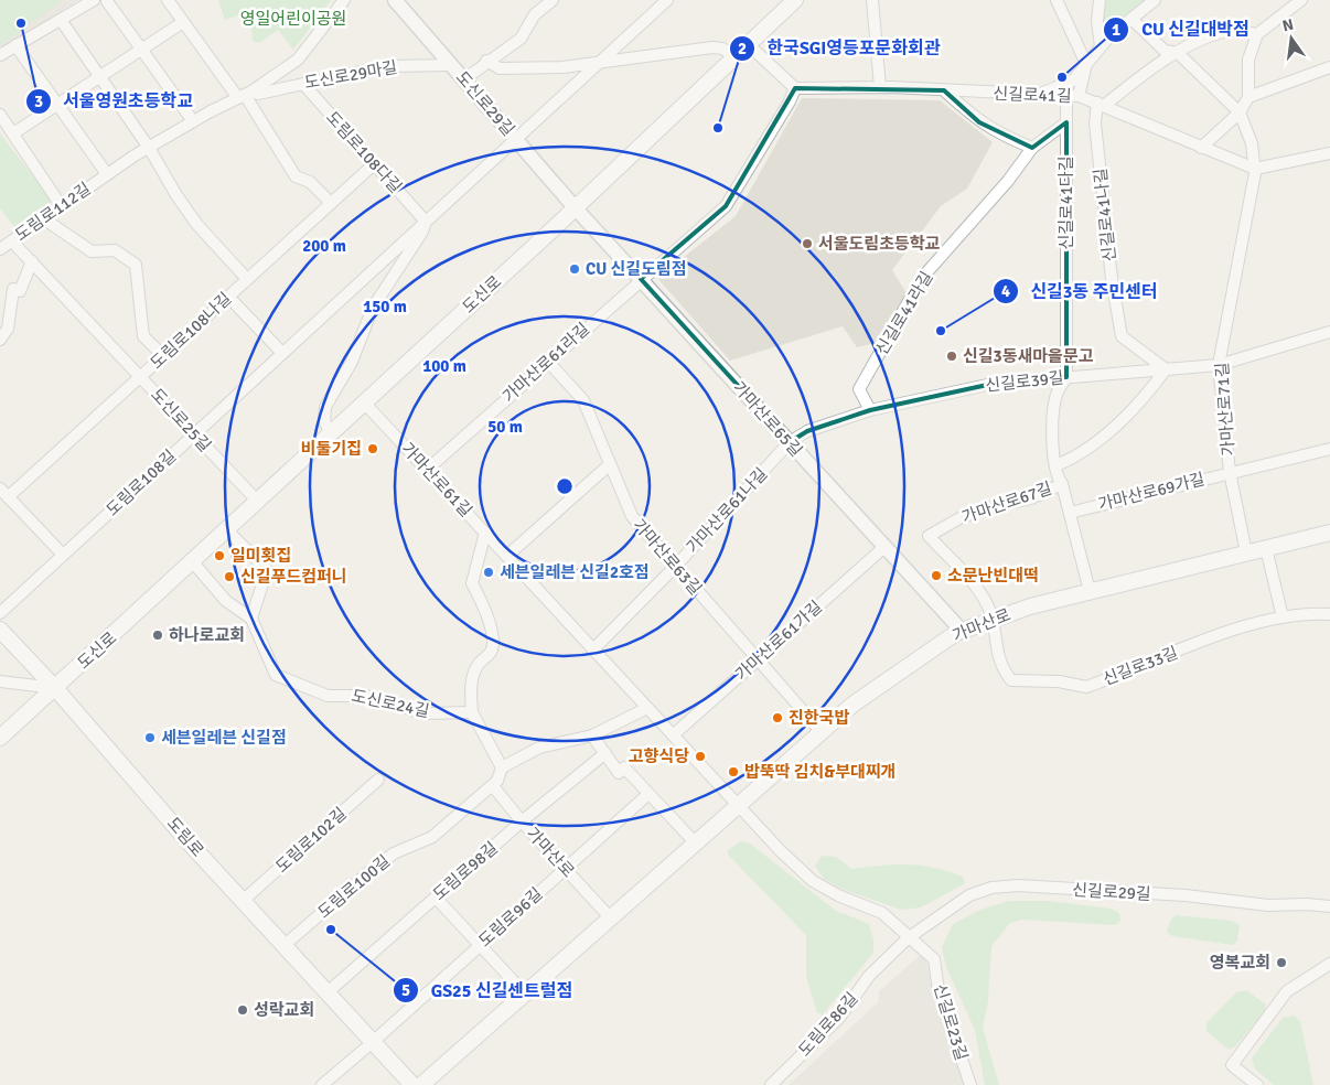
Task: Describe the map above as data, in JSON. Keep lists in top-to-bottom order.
{
  "streets": {
    "main road": ["도신로", "가마산로", "도림로"],
    "street": [
      "도신로29마길",
      "신길로41길",
      "도신로29길",
      "도림로108다길",
      "신길로41다길",
      "도림로112길",
      "신길로41나길",
      "신길로41라길",
      "도림로108나길",
      "가마산로61라길",
      "신길로39길",
      "가마산로71길",
      "가마산로65길",
      "도신로25길",
      "가마산로61길",
      "도림로108길",
      "가마산로69가길",
      "가마산로67길",
      "가마산로61나길",
      "가마산로63길",
      "가마산로61가길",
      "신길로33길",
      "도신로24길",
      "도림로102길",
      "도림로98길",
      "도림로100길",
      "신길로29길",
      "도림로96길",
      "신길로23길",
      "도림로86길"
    ]
  },
  "crossings": [
    ["도신로29마길", "도신로29길"],
    ["도신로29마길", "도림로108다길"],
    ["도신로29마길", "도림로112길"],
    ["신길로41길", "신길로41다길"],
    ["신길로41길", "신길로41나길"],
    ["신길로41길", "가마산로71길"],
    ["도신로29길", "도신로"],
    ["도신로29길", "가마산로65길"],
    ["도신로29길", "도림로108길"],
    ["도림로108다길", "도림로108나길"],
    ["도림로108다길", "도림로108길"],
    ["신길로41다길", "신길로41라길"],
    ["신길로41다길", "신길로39길"],
    ["도림로112길", "도신로25길"],
    ["신길로41나길", "신길로39길"],
    ["도신로", "가마산로65길"],
    ["도신로", "도신로25길"],
    ["도신로", "가마산로61길"],
    ["도신로", "도림로"],
    ["신길로41라길", "신길로39길"],
    ["도림로108나길", "도신로25길"],
    ["가마산로61라길", "가마산로65길"],
    ["가마산로61라길", "가마산로61길"],
    ["가마산로61라길", "가마산로63길"],
    ["신길로39길", "가마산로71길"],
    ["신길로39길", "가마산로65길"],
    ["신길로39길", "가마산로61나길"],
    ["가마산로71길", "가마산로69가길"],
    ["가마산로71길", "가마산로"],
    ["가마산로65길", "가마산로61나길"],
    ["가마산로65길", "가마산로"],
    ["가마산로65길", "가마산로61가길"],
    ["도신로25길", "도림로108길"],
    ["가마산로61길", "가마산로61나길"],
    ["가마산로61길", "가마산로"],
    ["가마산로61길", "가마산로61가길"],
    ["가마산로61길", "신길로23길"],
    ["가마산로67길", "가마산로"],
    ["가마산로67길", "신길로33길"],
    ["가마산로61나길", "가마산로63길"],
    ["가마산로63길", "가마산로"],
    ["가마산로63길", "가마산로61가길"],
    ["가마산로", "신길로33길"],
    ["가마산로", "도림로98길"],
    ["가마산로", "도림로100길"],
    ["가마산로", "도림로96길"],
    ["가마산로", "신길로23길"],
    ["도림로", "도림로102길"],
    ["도림로", "도림로98길"],
    ["도림로", "도림로100길"],
    ["도림로", "도림로96길"],
    ["신길로29길", "신길로23길"],
    ["신길로29길", "도림로86길"],
    ["신길로23길", "도림로86길"]
  ],
  "parks": ["영일어린이공원"],
  "places": [
    "서울영원초등학교",
    "CU 신길대박점",
    "한국SGI영등포문화회관",
    "서울도림초등학교",
    "CU 신길도림점",
    "신길3동 주민센터",
    "신길3동새마을문고",
    "비둘기집",
    "일미횟집",
    "세븐일레븐 신길2호점",
    "소문난빈대떡",
    "신길푸드컴퍼니",
    "하나로교회",
    "진한국밥",
    "세븐일레븐 신길점",
    "고향식당",
    "밥뚝딱 김치&부대찌개",
    "GS25 신길센트럴점",
    "영복교회",
    "성락교회"
  ],
  "north": "top",
  "rings": [
    "200 m",
    "150 m",
    "100 m",
    "50 m"
  ]
}
